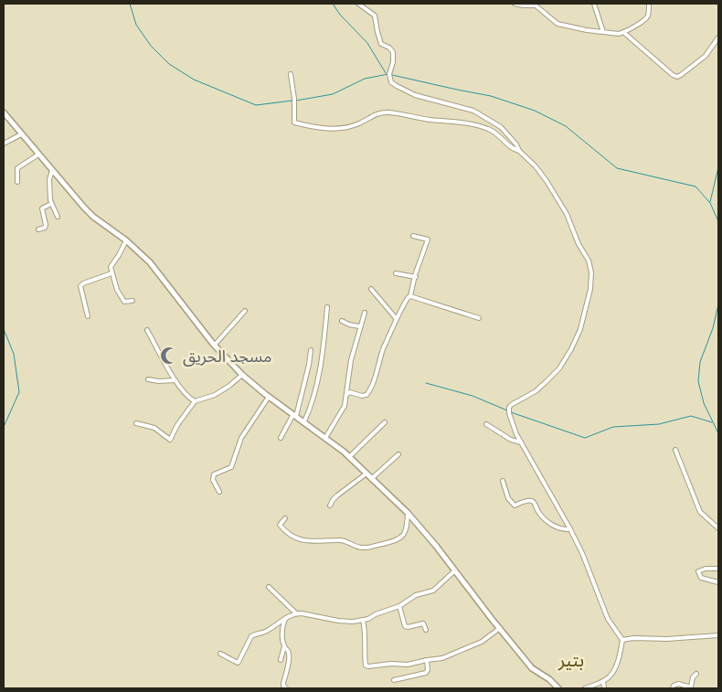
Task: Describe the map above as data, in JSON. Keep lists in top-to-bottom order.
{
  "districts": ["بتير"],
  "places": {
    "mosque": ["مسجد الحريق"]
  }
}
